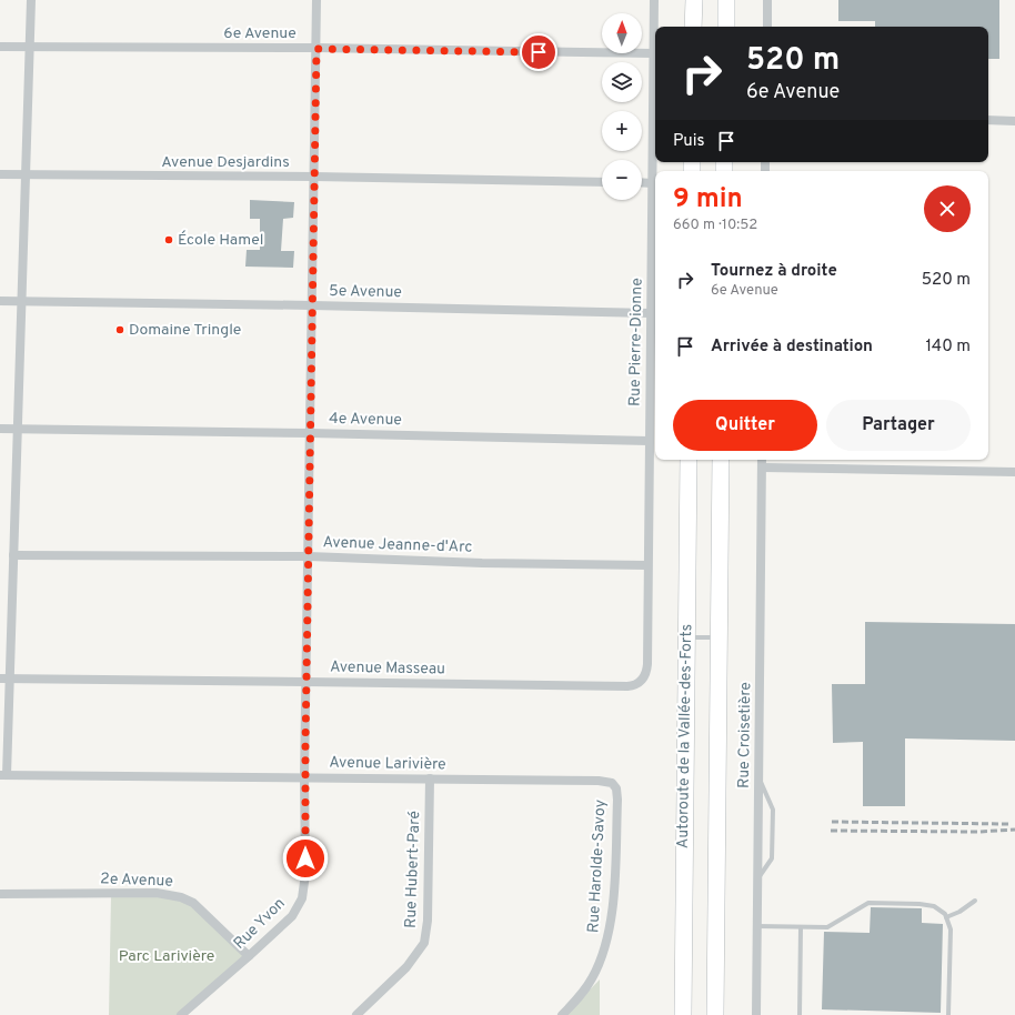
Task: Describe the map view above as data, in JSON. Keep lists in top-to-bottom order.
{
  "streets": {
    "highway": ["Autoroute de la Vallée-des-Forts"],
    "street": [
      "6e Avenue",
      "Avenue Desjardins",
      "5e Avenue",
      "Rue Pierre-Dionne",
      "4e Avenue",
      "Avenue Jeanne-d'Arc",
      "Avenue Masseau",
      "Rue Croisetière",
      "Avenue Larivière",
      "Rue Harolde-Savoy",
      "Rue Hubert-Paré",
      "2e Avenue",
      "Rue Yvon"
    ]
  },
  "crossings": [
    ["6e Avenue", "Rue Pierre-Dionne"],
    ["6e Avenue", "Rue Yvon"],
    ["Avenue Desjardins", "Rue Yvon"],
    ["5e Avenue", "Rue Pierre-Dionne"],
    ["5e Avenue", "Rue Yvon"],
    ["Rue Pierre-Dionne", "4e Avenue"],
    ["Rue Pierre-Dionne", "Avenue Jeanne-d'Arc"],
    ["Rue Pierre-Dionne", "Avenue Masseau"],
    ["4e Avenue", "Rue Yvon"],
    ["Avenue Jeanne-d'Arc", "Rue Yvon"],
    ["Avenue Masseau", "Rue Yvon"],
    ["Avenue Larivière", "Rue Harolde-Savoy"],
    ["Avenue Larivière", "Rue Hubert-Paré"],
    ["Avenue Larivière", "Rue Yvon"],
    ["2e Avenue", "Rue Yvon"]
  ],
  "parks": ["Parc Larivière"],
  "places": ["École Hamel", "Domaine Tringle"],
  "north": "top",
  "page": {
    "map_buttons": ["+", "−"],
    "turn": ["520 m", "6e Avenue"],
    "then": "Puis",
    "heading": ["9 min", "660 m · 10:52"],
    "list": [
      {
        "name": "Tournez à droite",
        "note": "6e Avenue",
        "value": "520 m"
      },
      {
        "name": "Arrivée à destination",
        "value": "140 m"
      }
    ],
    "buttons": ["Quitter", "Partager"]
  }
}
